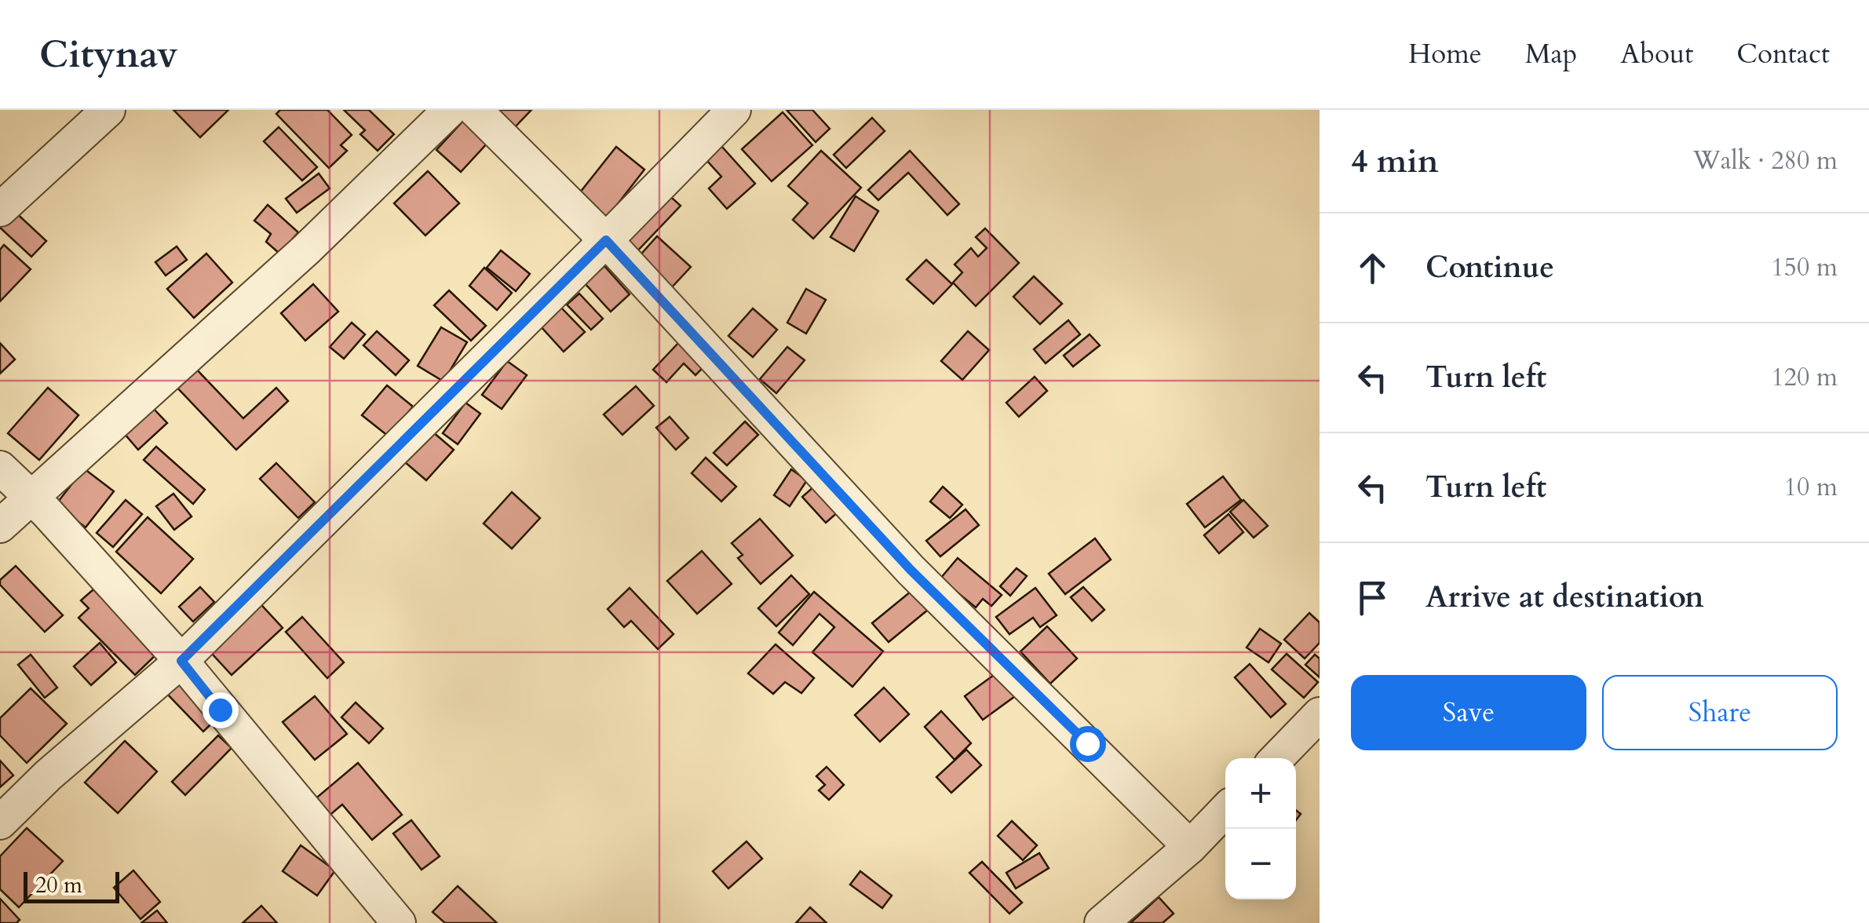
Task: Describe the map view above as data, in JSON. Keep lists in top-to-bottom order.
{
  "scale_bar": "20 m",
  "page": {
    "header": "Citynav",
    "nav": [
      "Home",
      "Map",
      "About",
      "Contact"
    ],
    "heading": ["4 min", "Walk · 280 m"],
    "list": [
      ["Continue", "150 m"],
      ["Turn left", "120 m"],
      ["Turn left", "10 m"],
      "Arrive at destination"
    ],
    "buttons": ["Save", "Share"],
    "map_buttons": ["+", "−"],
    "scale": "20 m"
  }
}
